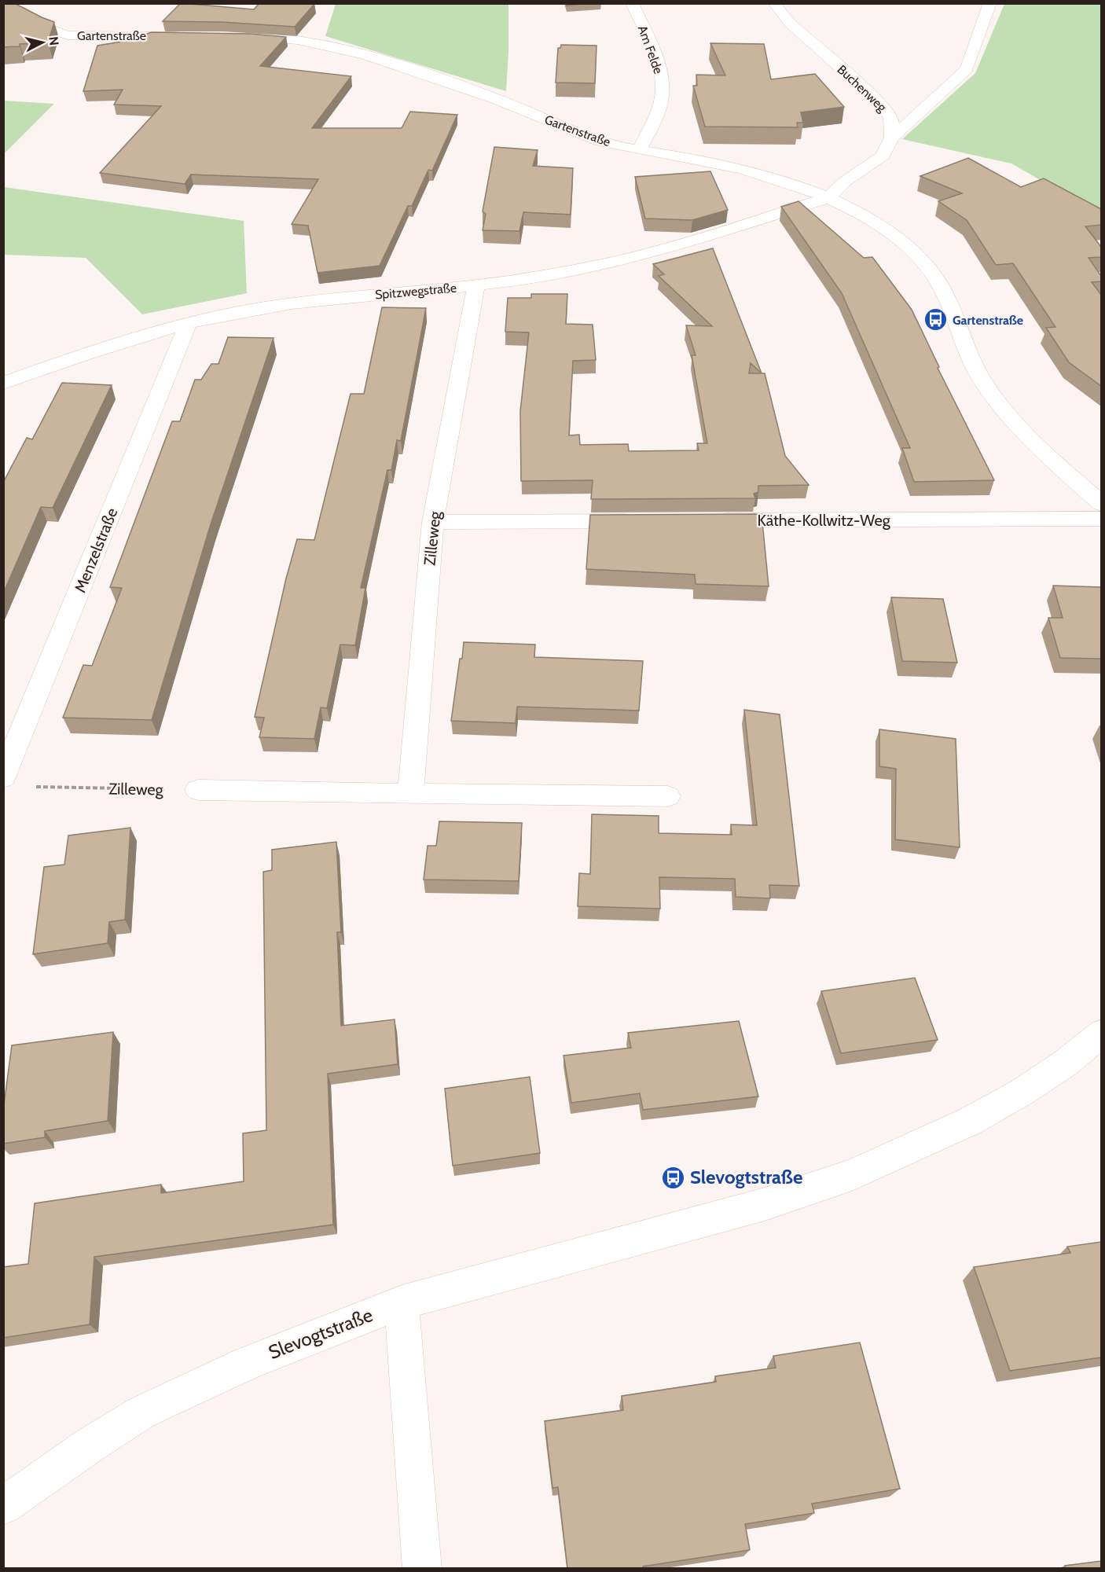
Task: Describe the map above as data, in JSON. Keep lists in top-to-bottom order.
{
  "streets": {
    "street": [
      "Gartenstraße",
      "Am Felde",
      "Buchenweg",
      "Spitzwegstraße",
      "Käthe-Kollwitz-Weg",
      "Zilleweg",
      "Menzelstraße",
      "Slevogtstraße"
    ]
  },
  "crossings": [
    ["Gartenstraße", "Am Felde"],
    ["Gartenstraße", "Spitzwegstraße"],
    ["Spitzwegstraße", "Zilleweg"],
    ["Spitzwegstraße", "Menzelstraße"]
  ],
  "places": {
    "bus stop": ["Gartenstraße", "Slevogtstraße"]
  },
  "north": "right"
}
